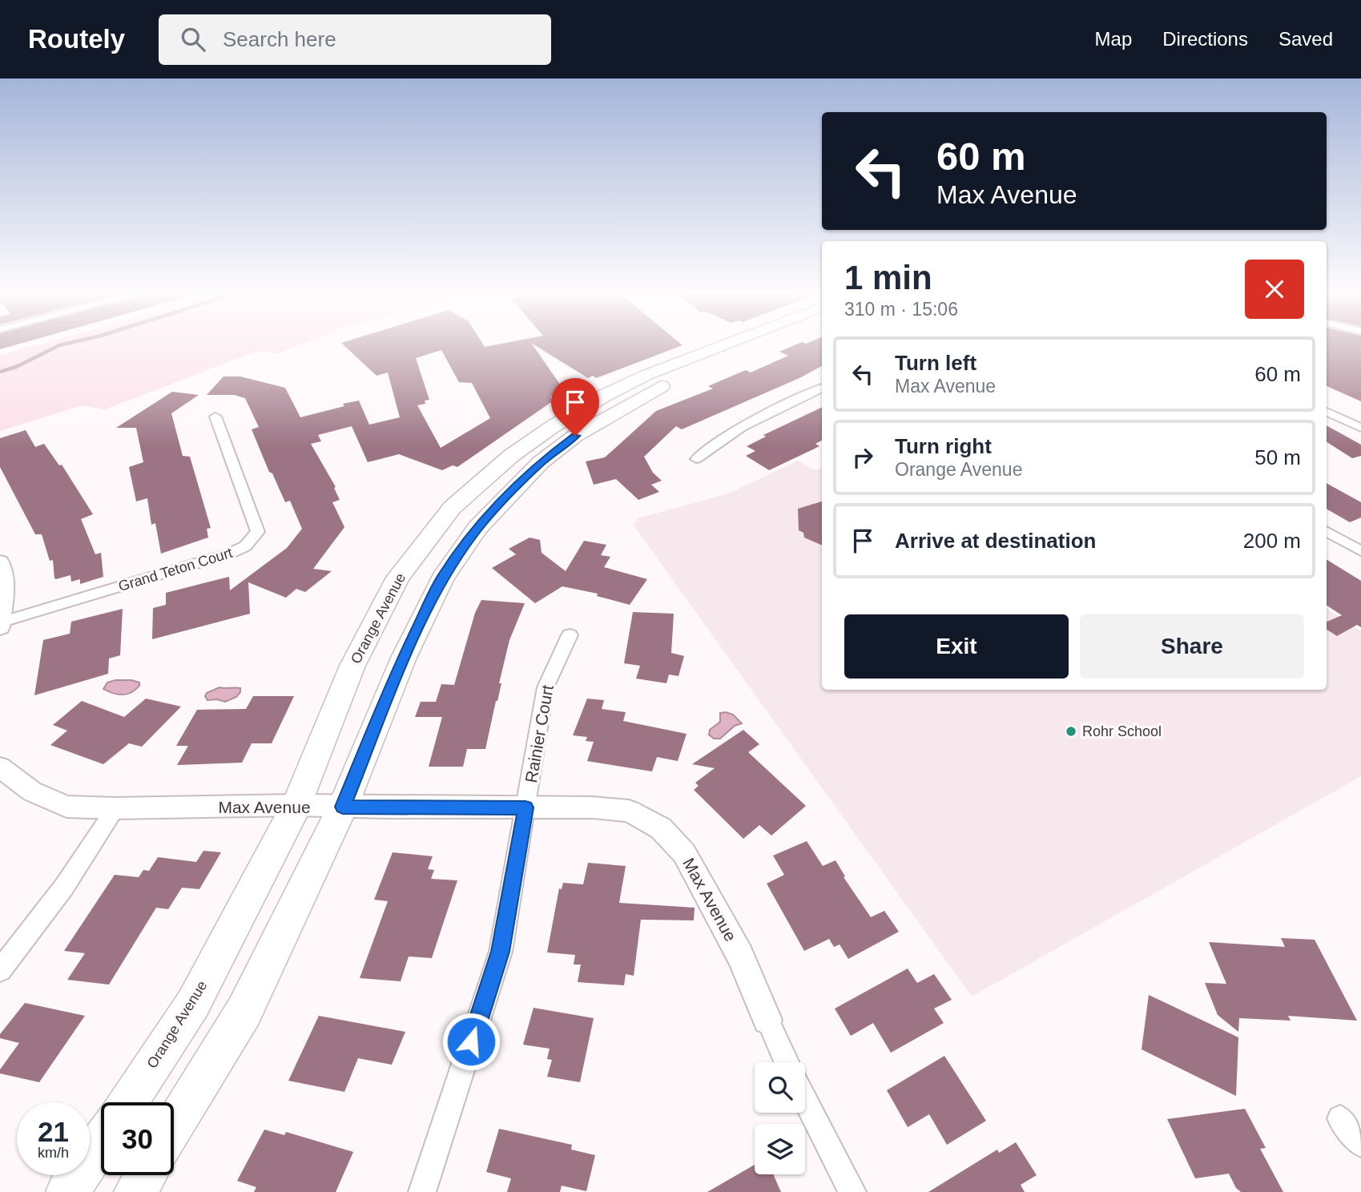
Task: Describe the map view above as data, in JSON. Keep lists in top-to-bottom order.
{
  "streets": {
    "main road": ["Orange Avenue"],
    "street": ["Grand Teton Court", "Rainier Court", "Max Avenue"]
  },
  "crossings": [
    ["Orange Avenue", "Max Avenue"],
    ["Rainier Court", "Max Avenue"]
  ],
  "places": ["Rohr School"],
  "page": {
    "header": "Routely",
    "search": "Search here",
    "nav": ["Map", "Directions", "Saved"],
    "turn": ["60 m", "Max Avenue"],
    "heading": ["1 min", "310 m · 15:06"],
    "list": [
      {
        "name": "Turn left",
        "note": "Max Avenue",
        "value": "60 m"
      },
      {
        "name": "Turn right",
        "note": "Orange Avenue",
        "value": "50 m"
      },
      {
        "name": "Arrive at destination",
        "value": "200 m"
      }
    ],
    "buttons": ["Exit", "Share"],
    "speed": "21 km/h",
    "limit": "30"
  }
}
